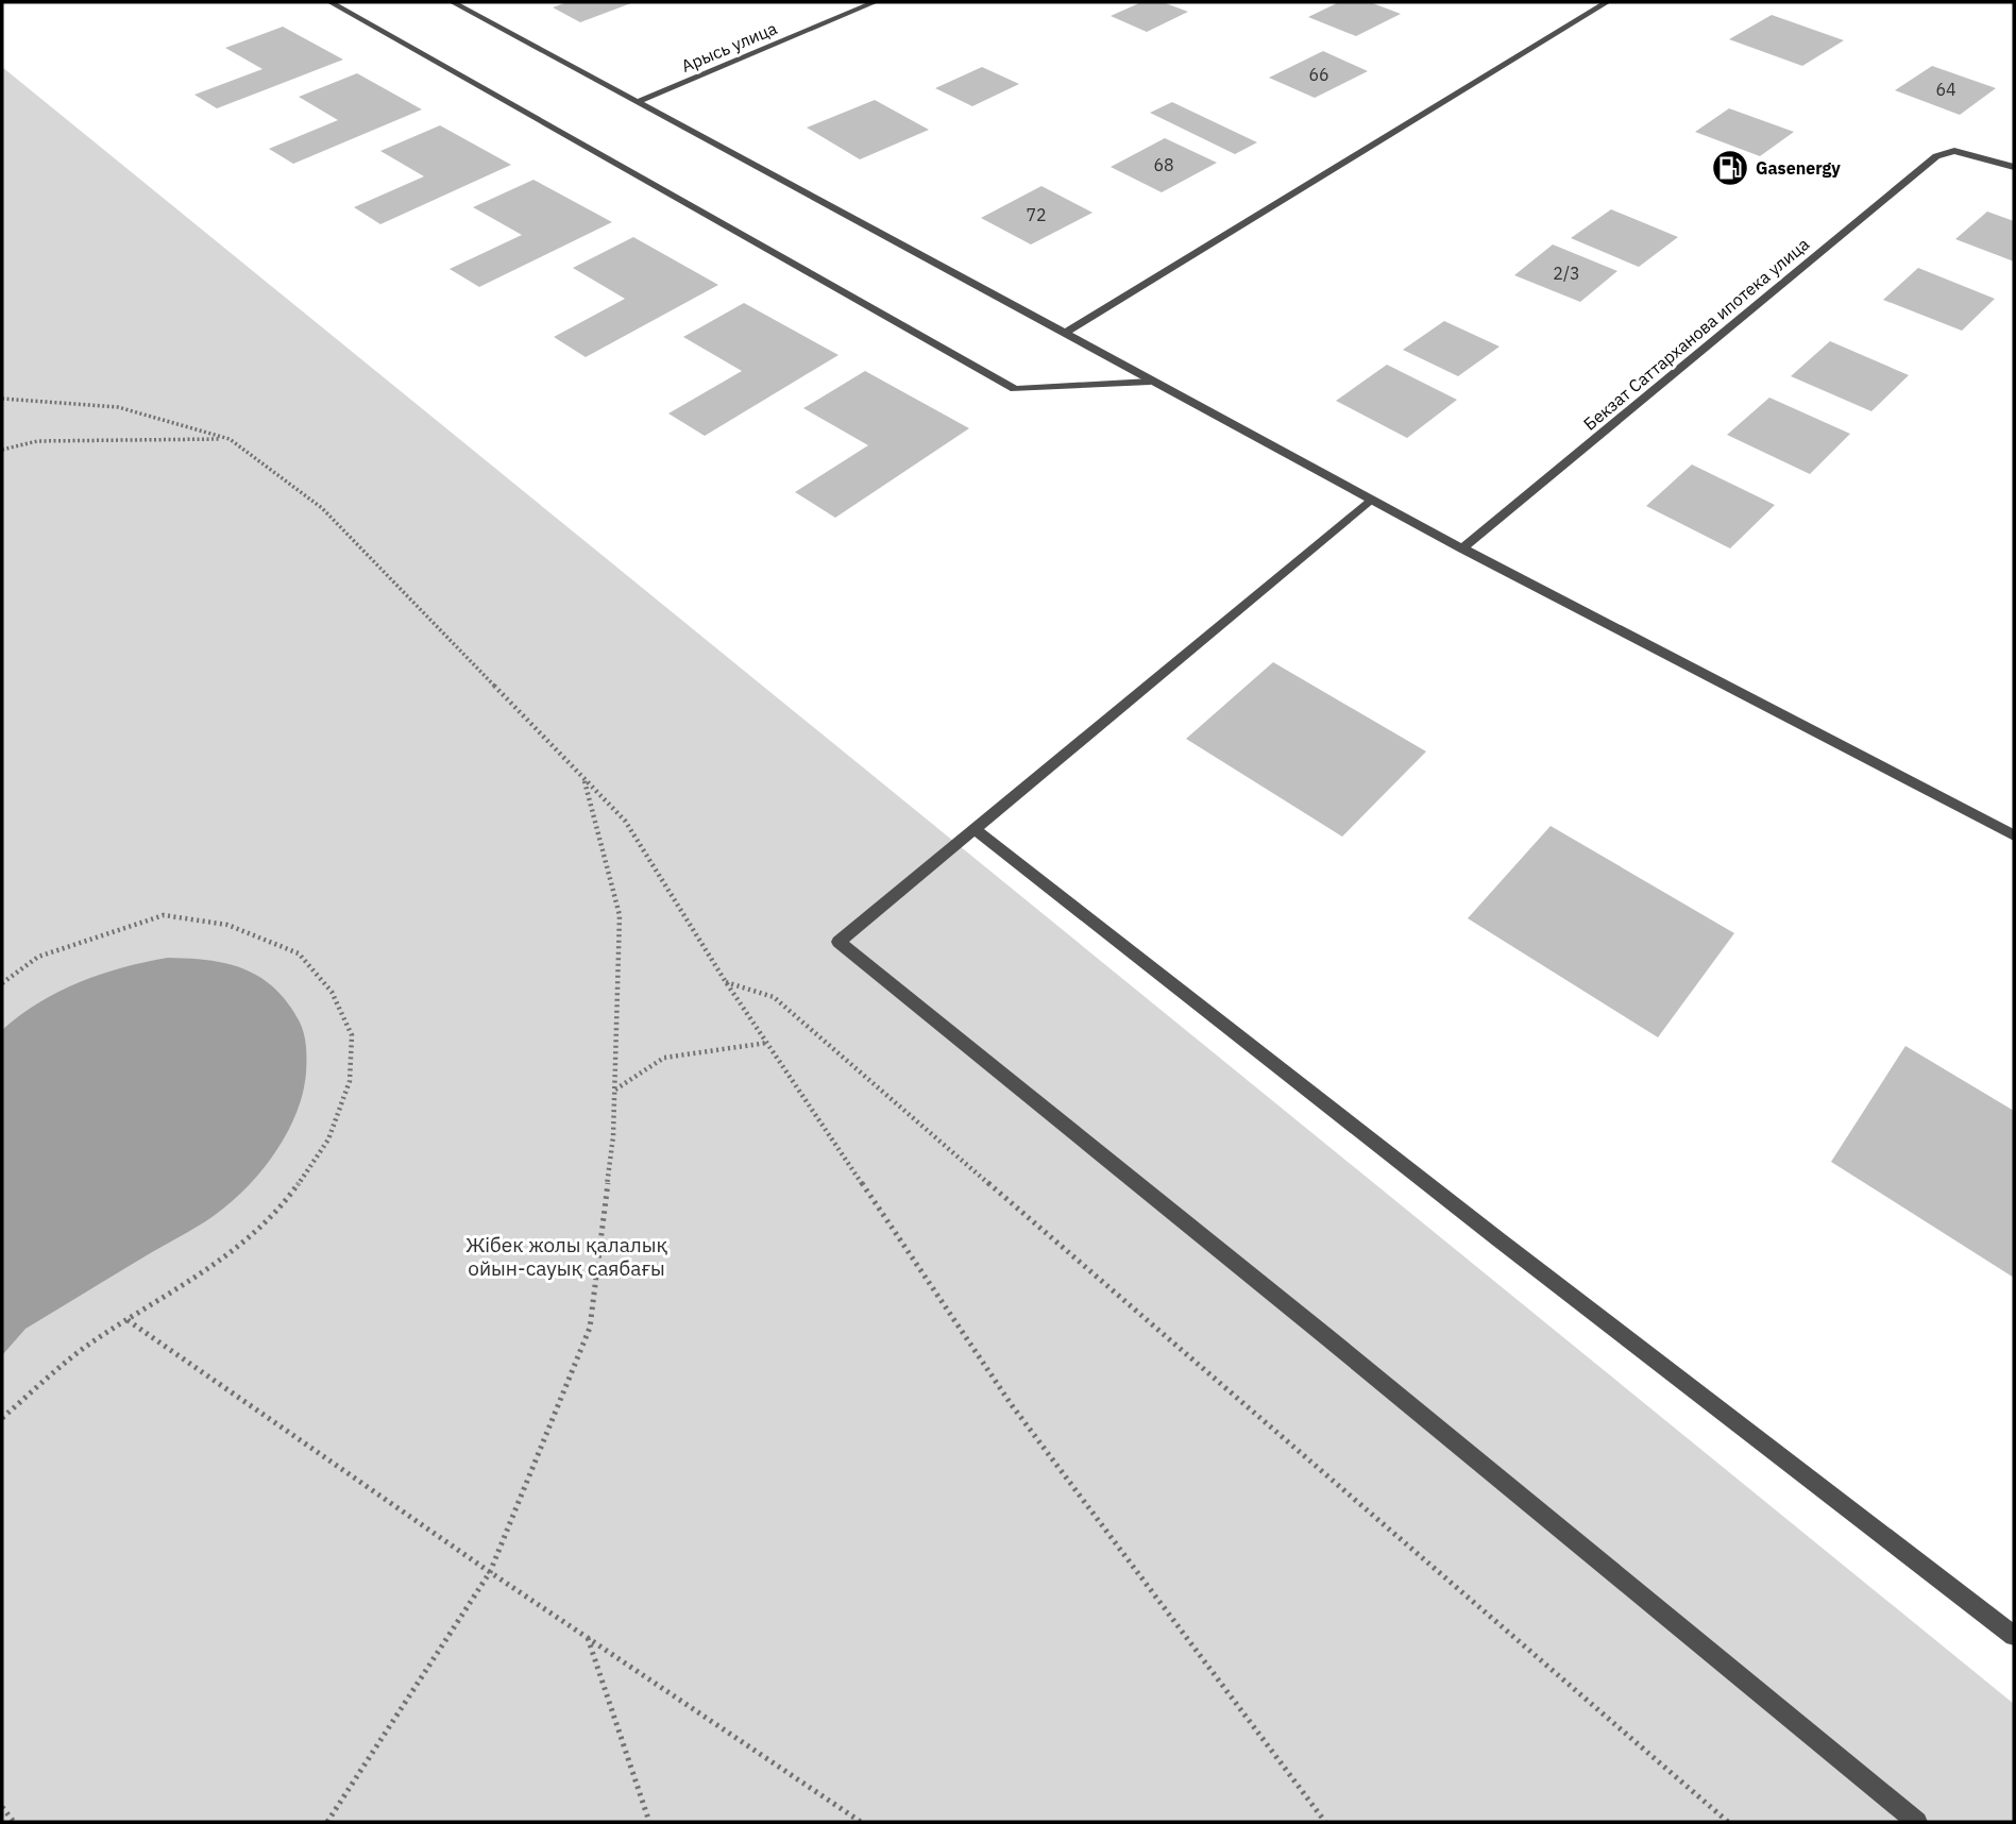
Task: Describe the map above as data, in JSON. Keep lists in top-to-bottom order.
{
  "streets": {
    "street": ["Арысь улица", "Бекзат Саттарханова ипотека улица"]
  },
  "parks": ["Жібек жолы қалалық ойын-сауық саябағы"],
  "places": {
    "fuel station": ["Gasenergy"]
  },
  "house_numbers": [
    "66",
    "64",
    "68",
    "72",
    "2/3"
  ]
}
